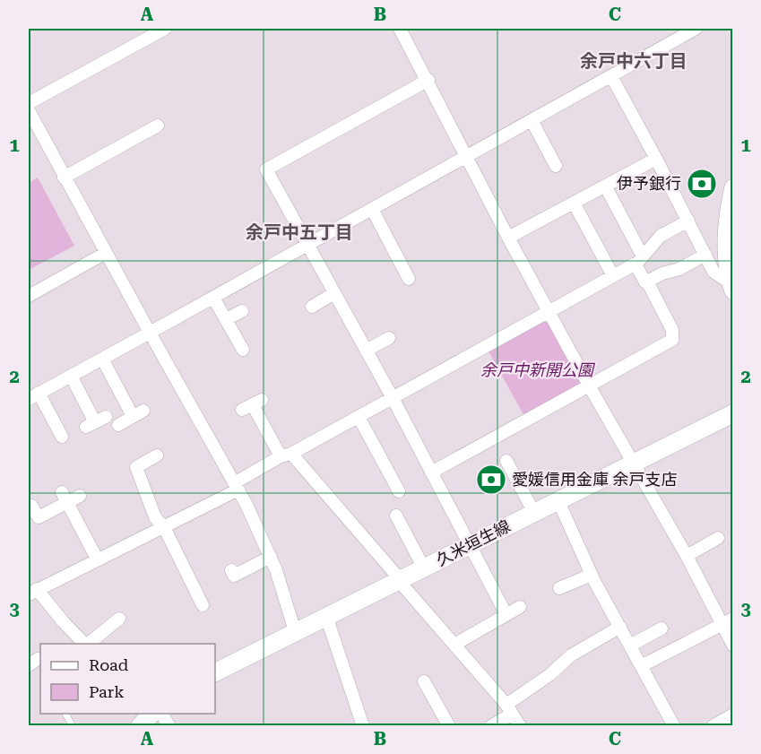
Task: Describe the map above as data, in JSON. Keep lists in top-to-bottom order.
{
  "streets": {
    "main road": ["久米垣生線"]
  },
  "districts": ["余戸中六丁目", "余戸中五丁目"],
  "parks": ["余戸中新開公園"],
  "places": {
    "bank": ["伊予銀行", "愛媛信用金庫 余戸支店"]
  },
  "legend": ["Road", "Park"],
  "grid": {
    "columns": ["A", "B", "C"],
    "rows": ["1", "2", "3"]
  }
}
